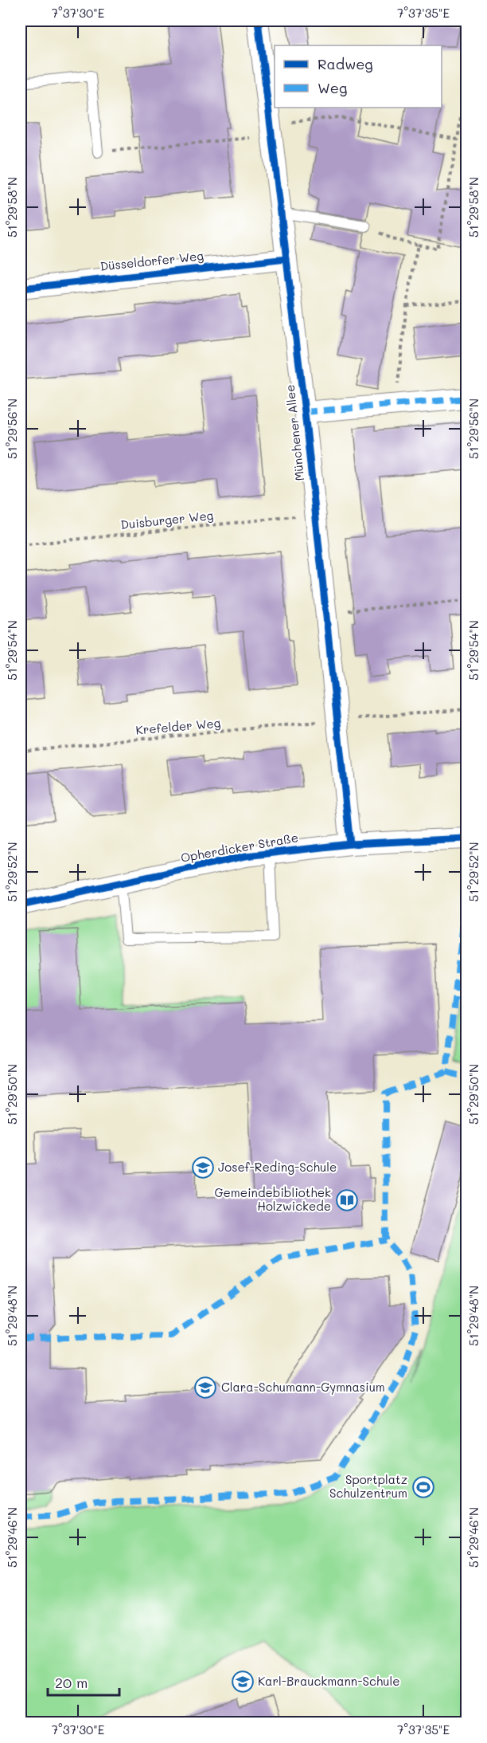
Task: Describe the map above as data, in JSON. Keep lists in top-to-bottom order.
{
  "streets": {
    "street": ["Düsseldorfer Weg", "Münchener Allee", "Opherdicker Straße"],
    "path": ["Duisburger Weg", "Krefelder Weg"]
  },
  "crossings": [
    ["Düsseldorfer Weg", "Münchener Allee"],
    ["Münchener Allee", "Duisburger Weg"],
    ["Münchener Allee", "Krefelder Weg"],
    ["Münchener Allee", "Opherdicker Straße"]
  ],
  "places": {
    "school or university": ["Josef-Reding-Schule", "Clara-Schumann-Gymnasium", "Karl-Brauckmann-Schule"],
    "library": ["Gemeindebibliothek Holzwickede"],
    "sports": ["Sportplatz Schulzentrum"]
  },
  "legend": ["Radweg", "Weg"],
  "scale_bar": "20 m",
  "coordinates": [
    "7°37'30\"E",
    "7°37'35\"E",
    "51°29'58\"N",
    "51°29'56\"N",
    "51°29'54\"N",
    "51°29'52\"N",
    "51°29'50\"N",
    "51°29'48\"N",
    "51°29'46\"N"
  ]
}
